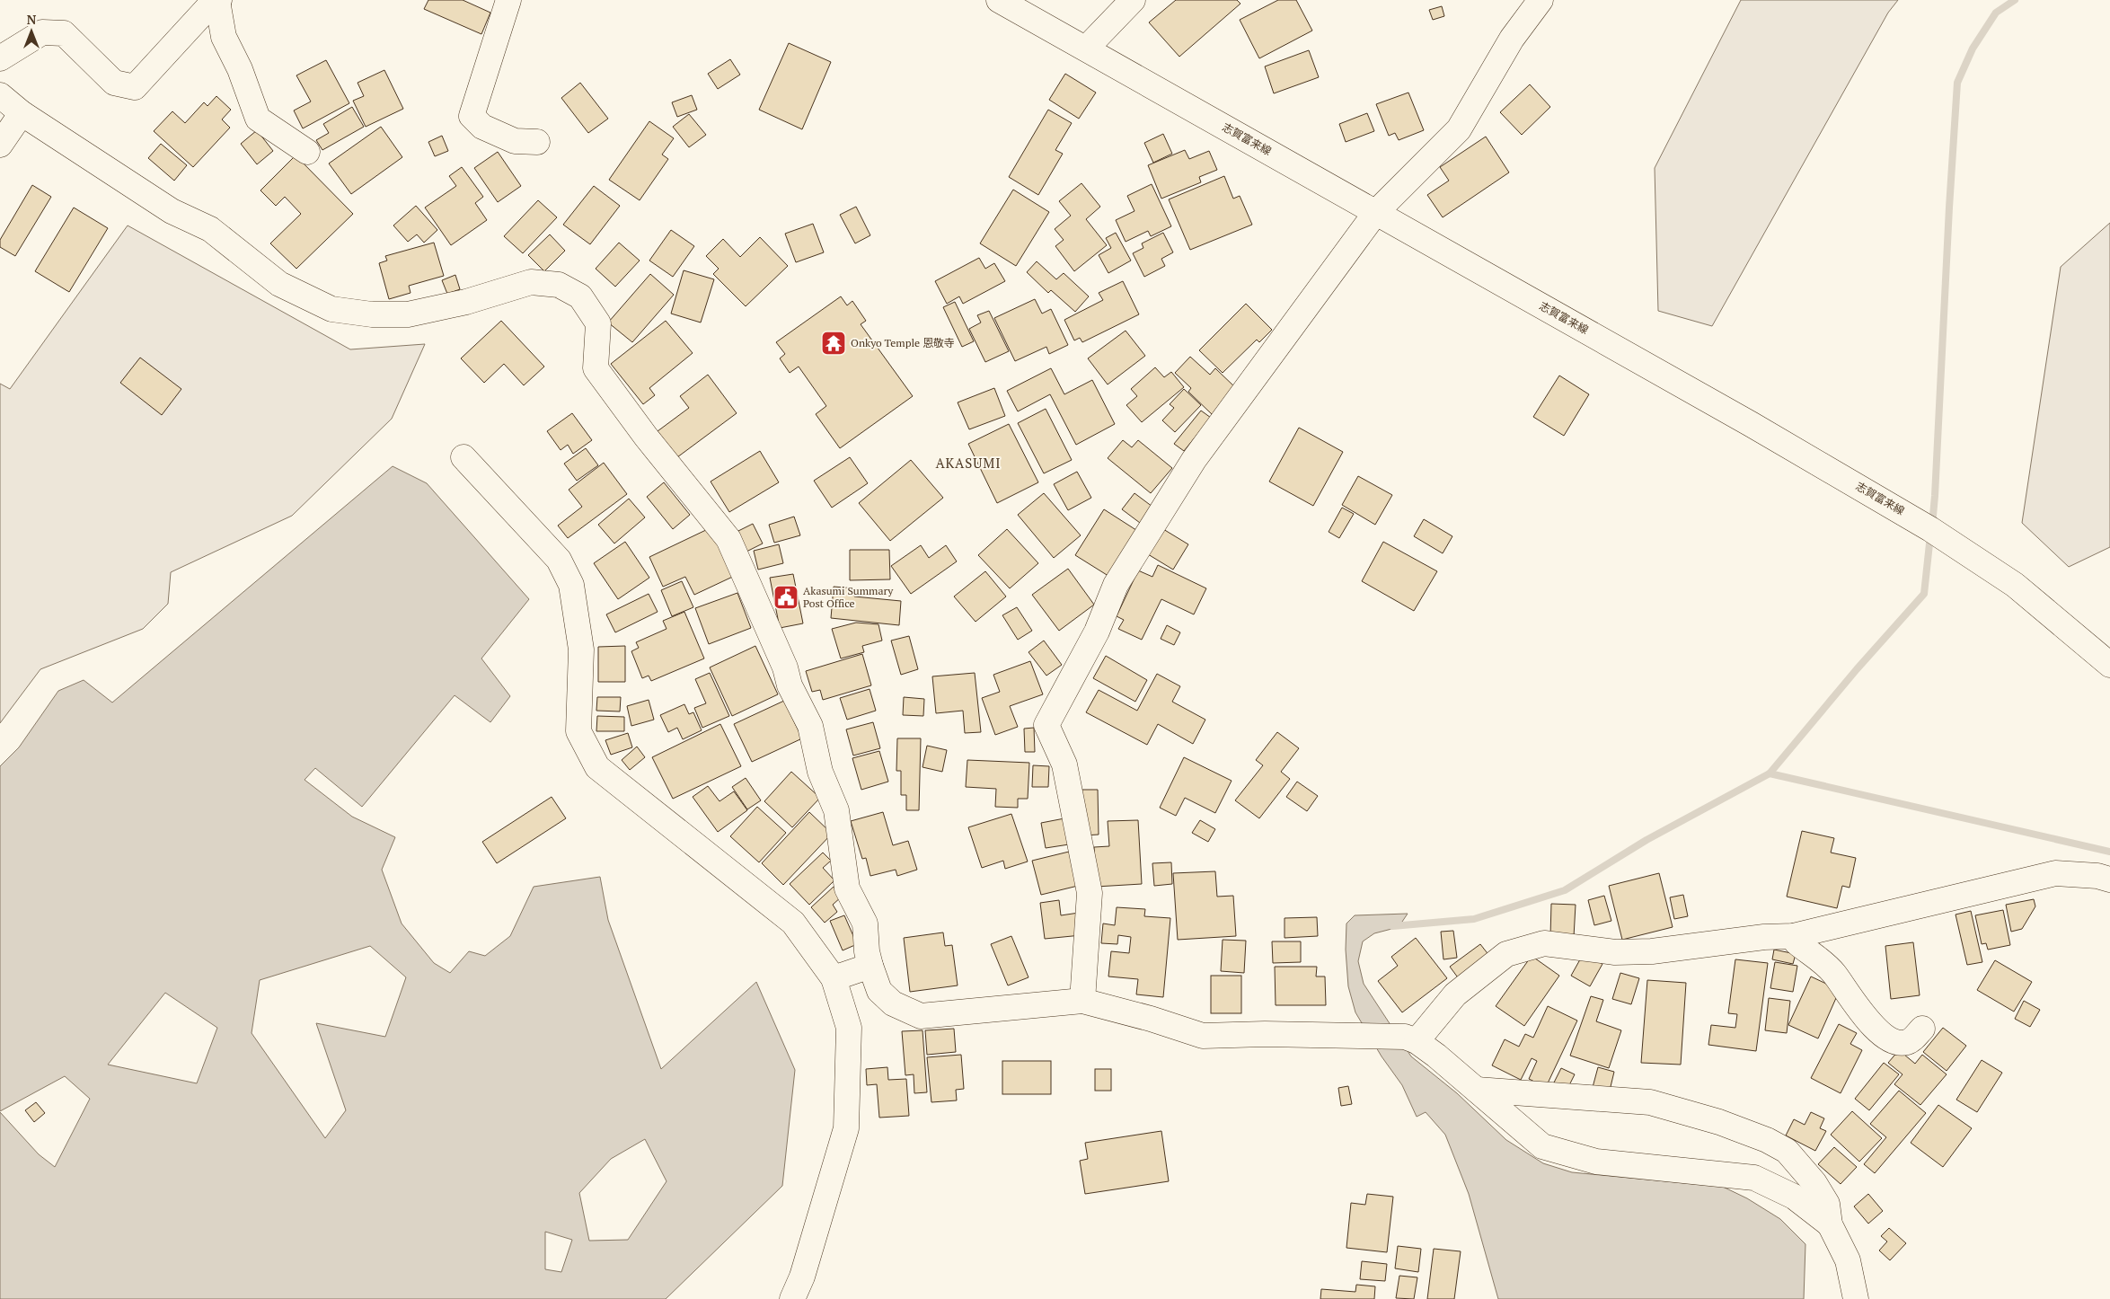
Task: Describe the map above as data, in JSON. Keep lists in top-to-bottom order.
{
  "streets": {
    "street": ["志賀富来線"]
  },
  "districts": ["AKASUMI"],
  "places": {
    "temple": ["Onkyo Temple 恩敬寺"],
    "public building": ["Akasumi Summary Post Office"]
  },
  "north": "top"
}
